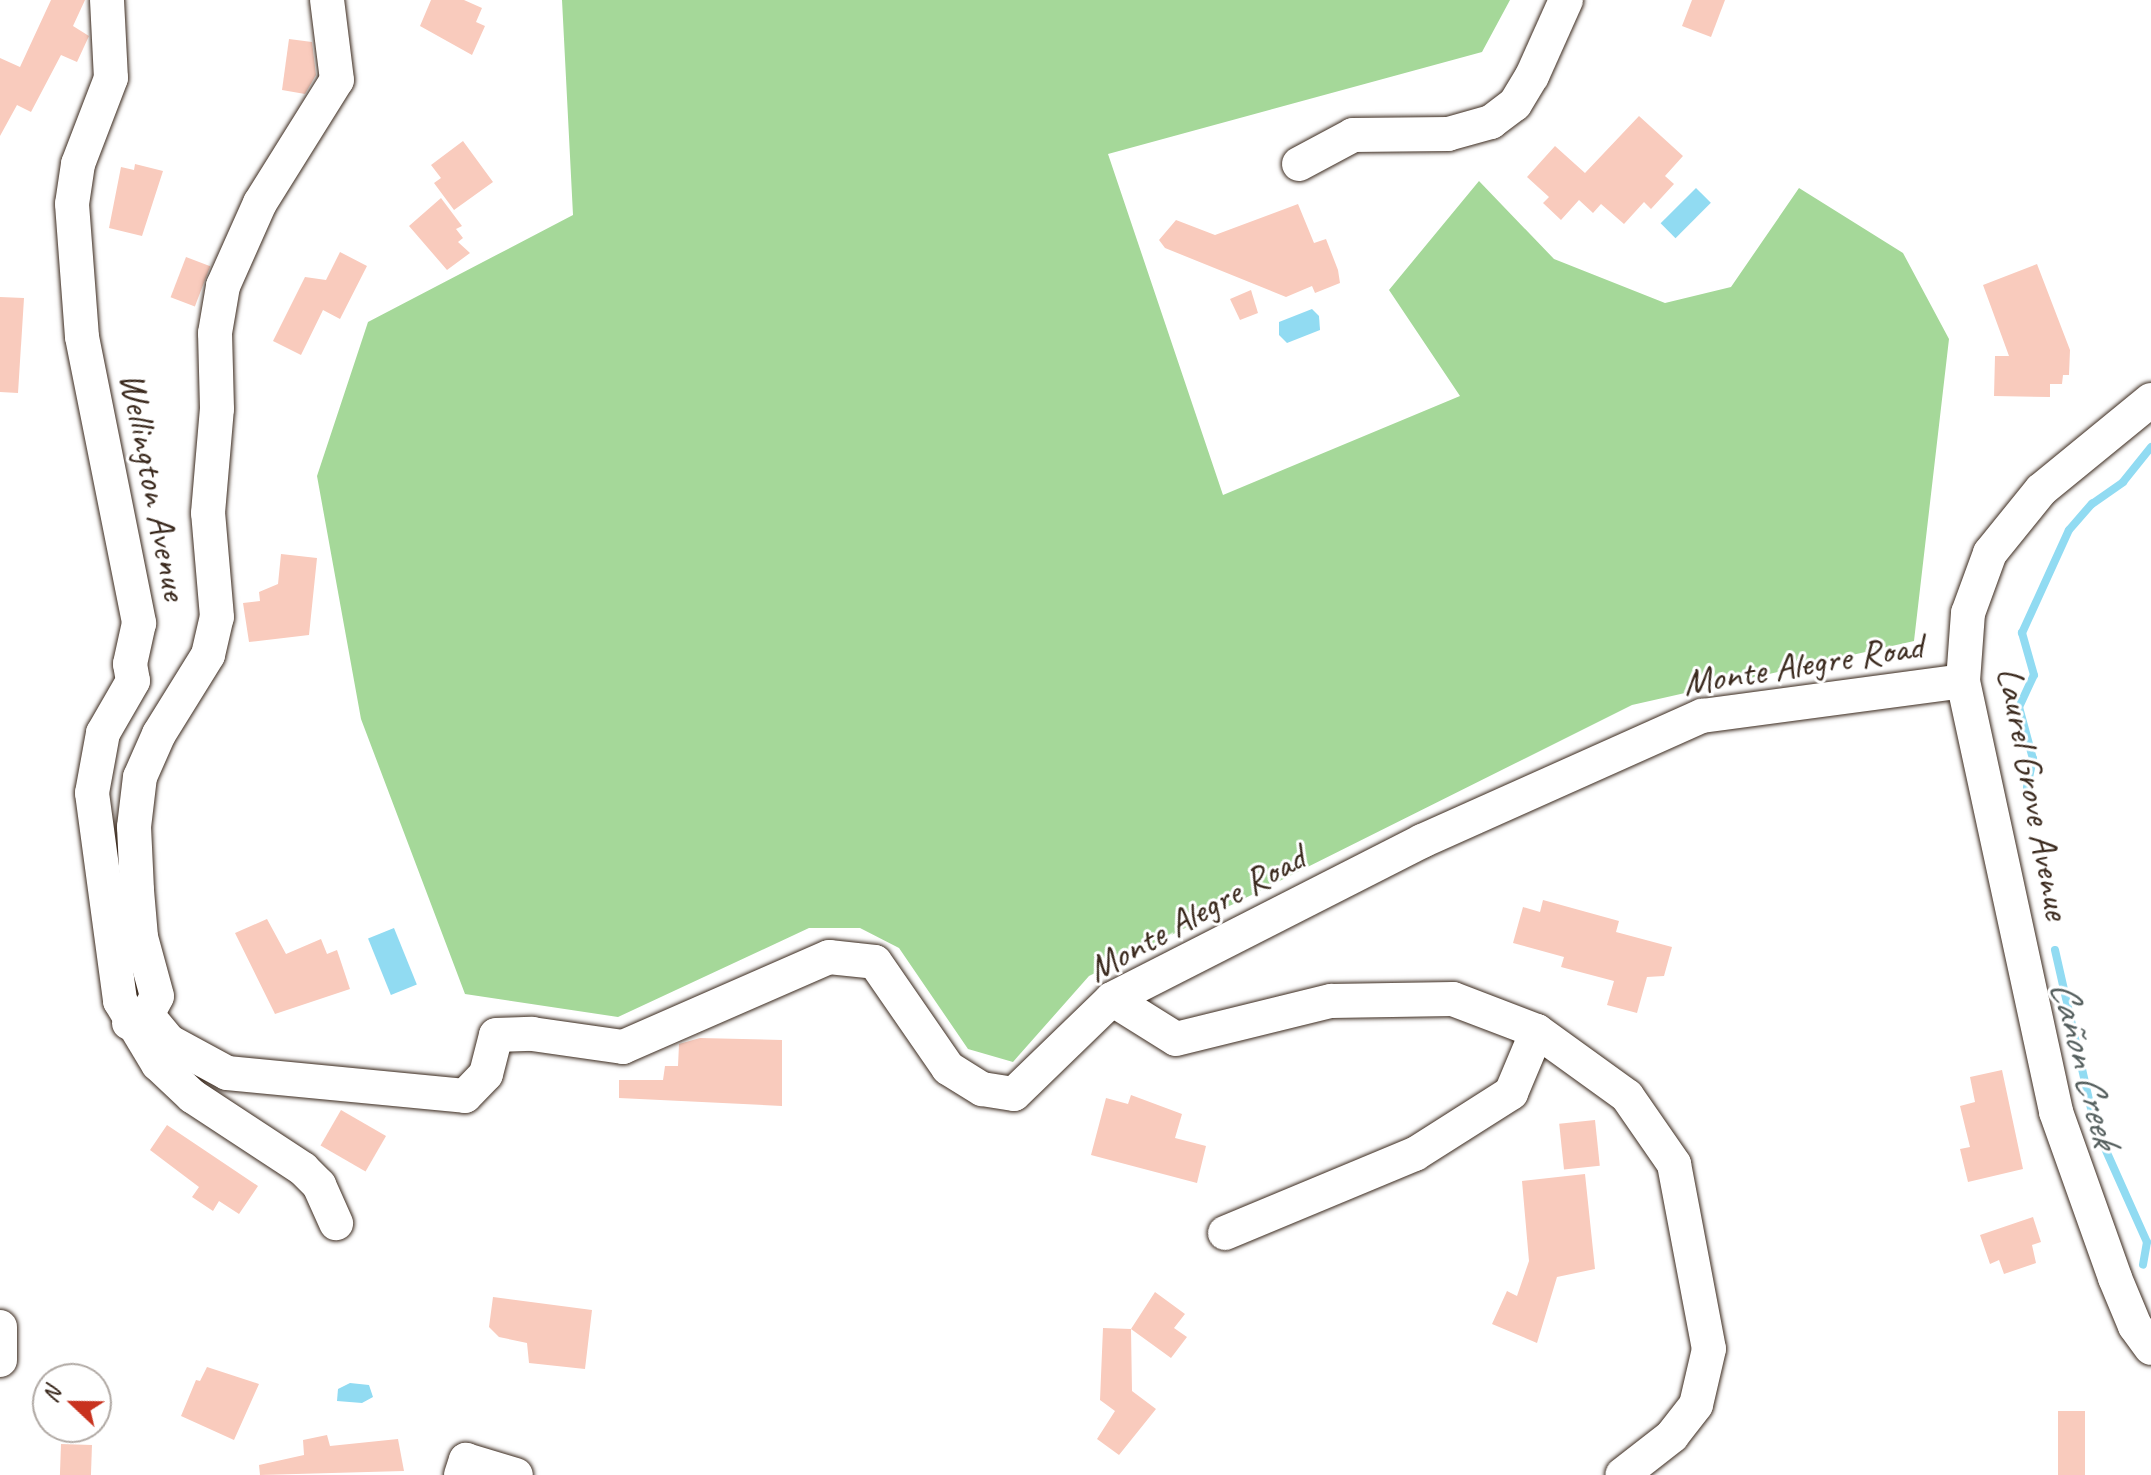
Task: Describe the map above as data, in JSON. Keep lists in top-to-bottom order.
{
  "streets": {
    "street": ["Wellington Avenue", "Monte Alegre Road", "Laurel Grove Avenue"]
  },
  "crossings": [
    ["Wellington Avenue", "Monte Alegre Road"],
    ["Monte Alegre Road", "Laurel Grove Avenue"]
  ],
  "water": ["Cañon Creek"],
  "north": "left"
}
